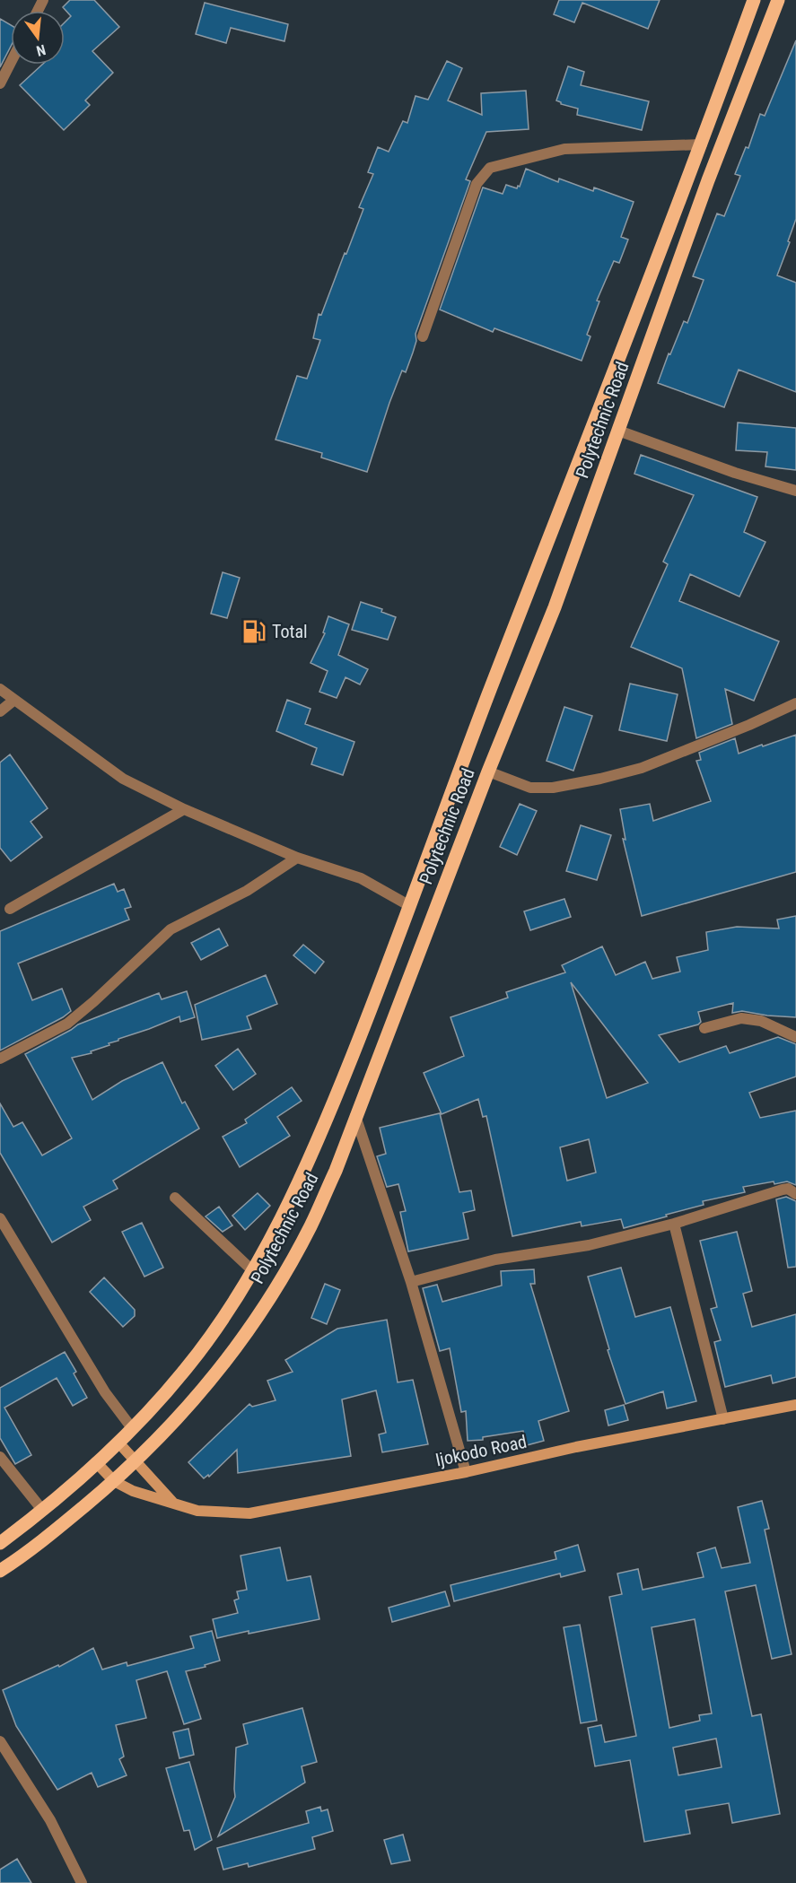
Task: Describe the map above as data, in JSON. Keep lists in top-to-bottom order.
{
  "streets": {
    "main road": ["Polytechnic Road", "Ijokodo Road"]
  },
  "crossings": [
    ["Polytechnic Road", "Ijokodo Road"]
  ],
  "places": {
    "fuel station": ["Total"]
  },
  "north": "bottom"
}
